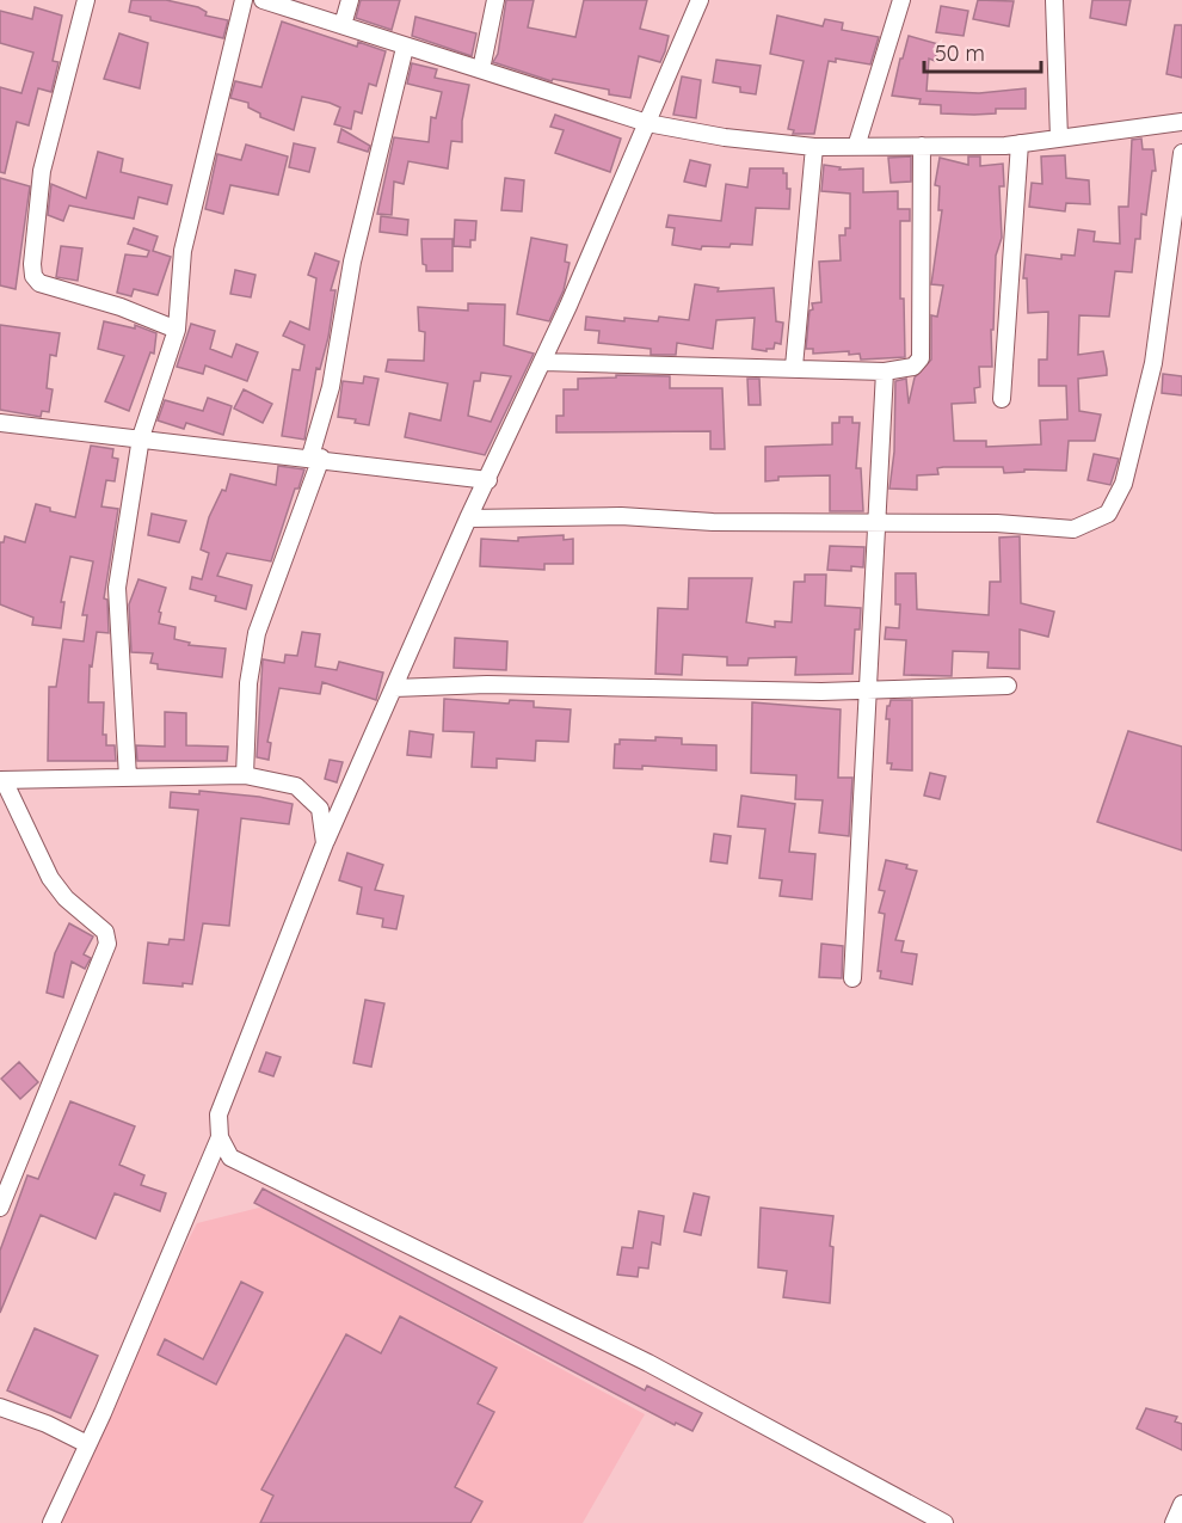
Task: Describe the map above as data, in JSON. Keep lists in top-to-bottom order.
{
  "scale_bar": "50 m"
}
